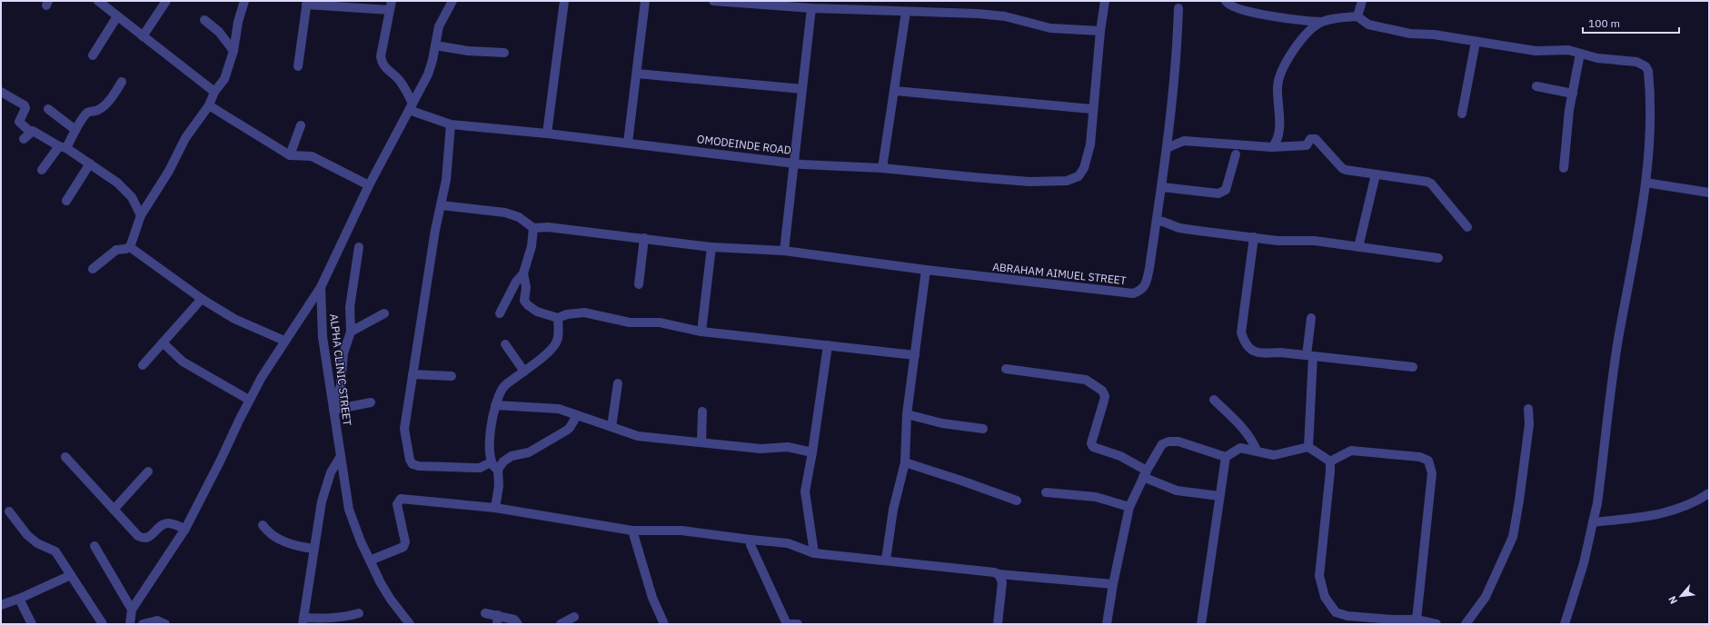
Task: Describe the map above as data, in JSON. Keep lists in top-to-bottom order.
{
  "streets": {
    "street": ["OMODEINDE ROAD", "ABRAHAM AIMUEL STREET", "ALPHA CLINIC STREET"]
  },
  "crossings": [
    ["OMODEINDE ROAD", "ALPHA CLINIC STREET"]
  ],
  "scale_bar": "100 m",
  "north": "bottom left"
}
